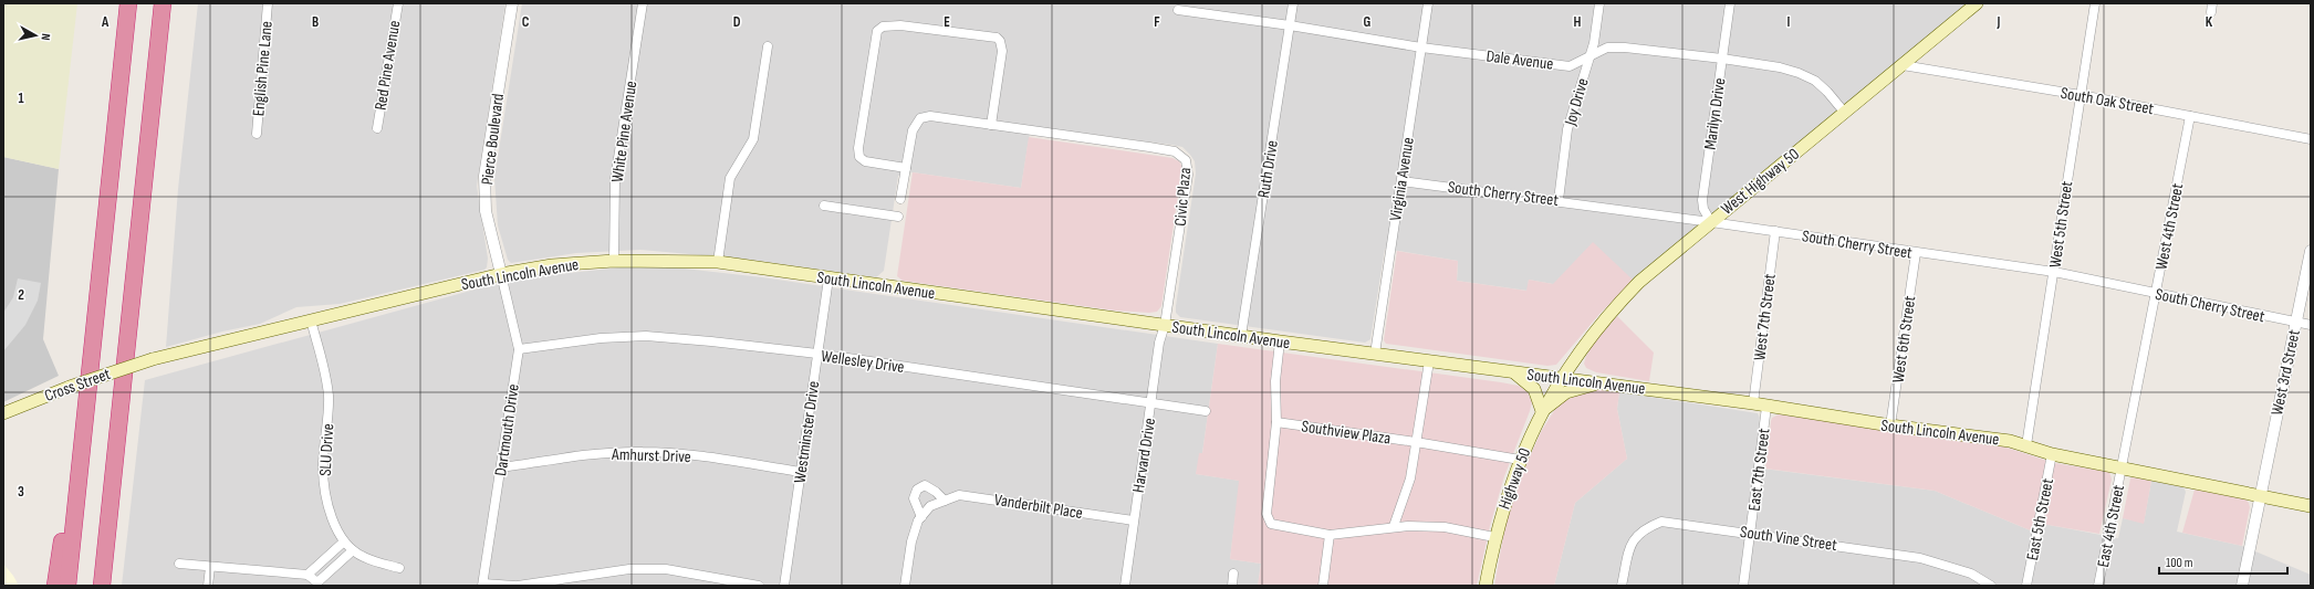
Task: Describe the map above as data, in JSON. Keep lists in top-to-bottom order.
{
  "streets": {
    "main road": [
      "West Highway 50",
      "South Lincoln Avenue",
      "Cross Street",
      "Highway 50"
    ],
    "street": [
      "Dale Avenue",
      "Red Pine Avenue",
      "English Pine Lane",
      "South Oak Street",
      "Joy Drive",
      "Marilyn Drive",
      "White Pine Avenue",
      "Pierce Boulevard",
      "Ruth Drive",
      "Virginia Avenue",
      "South Cherry Street",
      "Civic Plaza",
      "West 5th Street",
      "West 4th Street",
      "West 7th Street",
      "West 6th Street",
      "Wellesley Drive",
      "West 3rd Street",
      "Dartmouth Drive",
      "Westminster Drive",
      "Southview Plaza",
      "SLU Drive",
      "Amhurst Drive",
      "Harvard Drive",
      "East 7th Street",
      "Vanderbilt Place",
      "East 5th Street",
      "East 4th Street",
      "South Vine Street"
    ]
  },
  "crossings": [
    ["Dale Avenue", "Joy Drive"],
    ["Dale Avenue", "Marilyn Drive"],
    ["Dale Avenue", "Ruth Drive"],
    ["Dale Avenue", "Virginia Avenue"],
    ["Dale Avenue", "West Highway 50"],
    ["South Oak Street", "West Highway 50"],
    ["South Oak Street", "West 5th Street"],
    ["South Oak Street", "West 4th Street"],
    ["Joy Drive", "South Cherry Street"],
    ["Marilyn Drive", "West Highway 50"],
    ["Marilyn Drive", "South Cherry Street"],
    ["White Pine Avenue", "South Lincoln Avenue"],
    ["Pierce Boulevard", "South Lincoln Avenue"],
    ["Pierce Boulevard", "Dartmouth Drive"],
    ["Ruth Drive", "South Lincoln Avenue"],
    ["Virginia Avenue", "South Cherry Street"],
    ["Virginia Avenue", "South Lincoln Avenue"],
    ["West Highway 50", "South Cherry Street"],
    ["West Highway 50", "South Lincoln Avenue"],
    ["West Highway 50", "Highway 50"],
    ["South Cherry Street", "West 5th Street"],
    ["South Cherry Street", "West 4th Street"],
    ["South Cherry Street", "West 7th Street"],
    ["South Cherry Street", "West 6th Street"],
    ["South Cherry Street", "West 3rd Street"],
    ["Civic Plaza", "South Lincoln Avenue"],
    ["Civic Plaza", "Harvard Drive"],
    ["West 5th Street", "South Lincoln Avenue"],
    ["West 4th Street", "South Lincoln Avenue"],
    ["West 4th Street", "East 4th Street"],
    ["South Lincoln Avenue", "West 7th Street"],
    ["South Lincoln Avenue", "West 6th Street"],
    ["South Lincoln Avenue", "West 3rd Street"],
    ["South Lincoln Avenue", "Cross Street"],
    ["South Lincoln Avenue", "Dartmouth Drive"],
    ["South Lincoln Avenue", "Westminster Drive"],
    ["South Lincoln Avenue", "Southview Plaza"],
    ["South Lincoln Avenue", "SLU Drive"],
    ["South Lincoln Avenue", "Harvard Drive"],
    ["South Lincoln Avenue", "East 7th Street"],
    ["South Lincoln Avenue", "Highway 50"],
    ["South Lincoln Avenue", "East 5th Street"],
    ["South Lincoln Avenue", "East 4th Street"],
    ["Wellesley Drive", "Dartmouth Drive"],
    ["Wellesley Drive", "Westminster Drive"],
    ["Wellesley Drive", "Harvard Drive"],
    ["Dartmouth Drive", "Amhurst Drive"],
    ["Westminster Drive", "Amhurst Drive"],
    ["Southview Plaza", "Highway 50"],
    ["Harvard Drive", "Vanderbilt Place"],
    ["East 7th Street", "South Vine Street"]
  ],
  "scale_bar": "100 m",
  "north": "right",
  "grid": {
    "columns": [
      "A",
      "B",
      "C",
      "D",
      "E",
      "F",
      "G",
      "H",
      "I",
      "J",
      "K"
    ],
    "rows": ["1", "2", "3"]
  }
}
